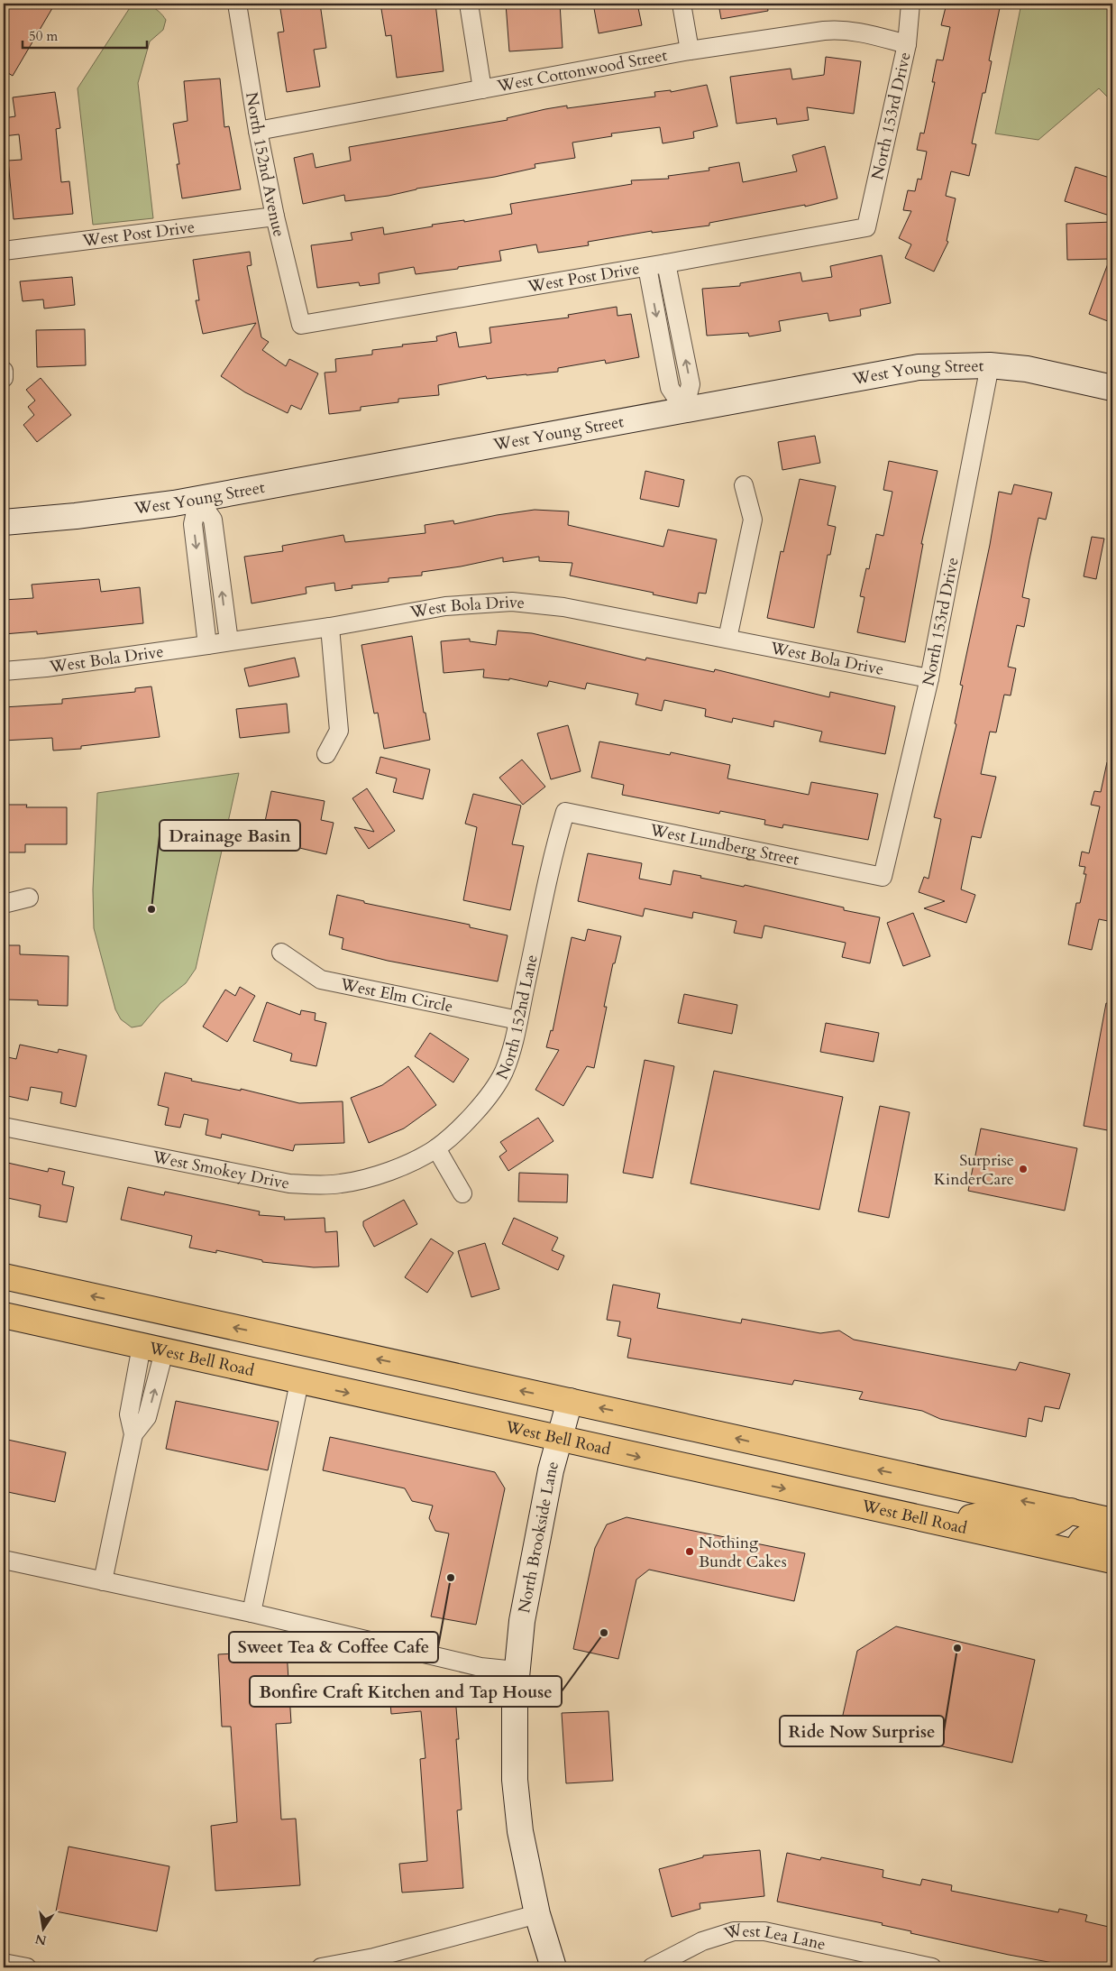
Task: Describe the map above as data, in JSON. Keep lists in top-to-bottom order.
{
  "streets": {
    "main road": ["West Bell Road"],
    "street": [
      "West Cottonwood Street",
      "North 153rd Drive",
      "North 152nd Avenue",
      "West Post Drive",
      "West Young Street",
      "West Bola Drive",
      "West Lundberg Street",
      "West Elm Circle",
      "North 152nd Lane",
      "West Smokey Drive",
      "North Brookside Lane",
      "West Lea Lane"
    ]
  },
  "crossings": [
    ["West Cottonwood Street", "North 153rd Drive"],
    ["West Cottonwood Street", "North 152nd Avenue"],
    ["North 153rd Drive", "West Post Drive"],
    ["North 153rd Drive", "West Young Street"],
    ["North 153rd Drive", "West Bola Drive"],
    ["North 153rd Drive", "West Lundberg Street"],
    ["North 152nd Avenue", "West Post Drive"],
    ["West Lundberg Street", "North 152nd Lane"],
    ["West Elm Circle", "North 152nd Lane"],
    ["North 152nd Lane", "West Smokey Drive"],
    ["West Bell Road", "North Brookside Lane"]
  ],
  "places": [
    "Drainage Basin",
    "Surprise KinderCare",
    "Nothing Bundt Cakes",
    "Sweet Tea & Coffee Cafe",
    "Bonfire Craft Kitchen and Tap House",
    "Ride Now Surprise"
  ],
  "scale_bar": "50 m",
  "north": "bottom"
}
